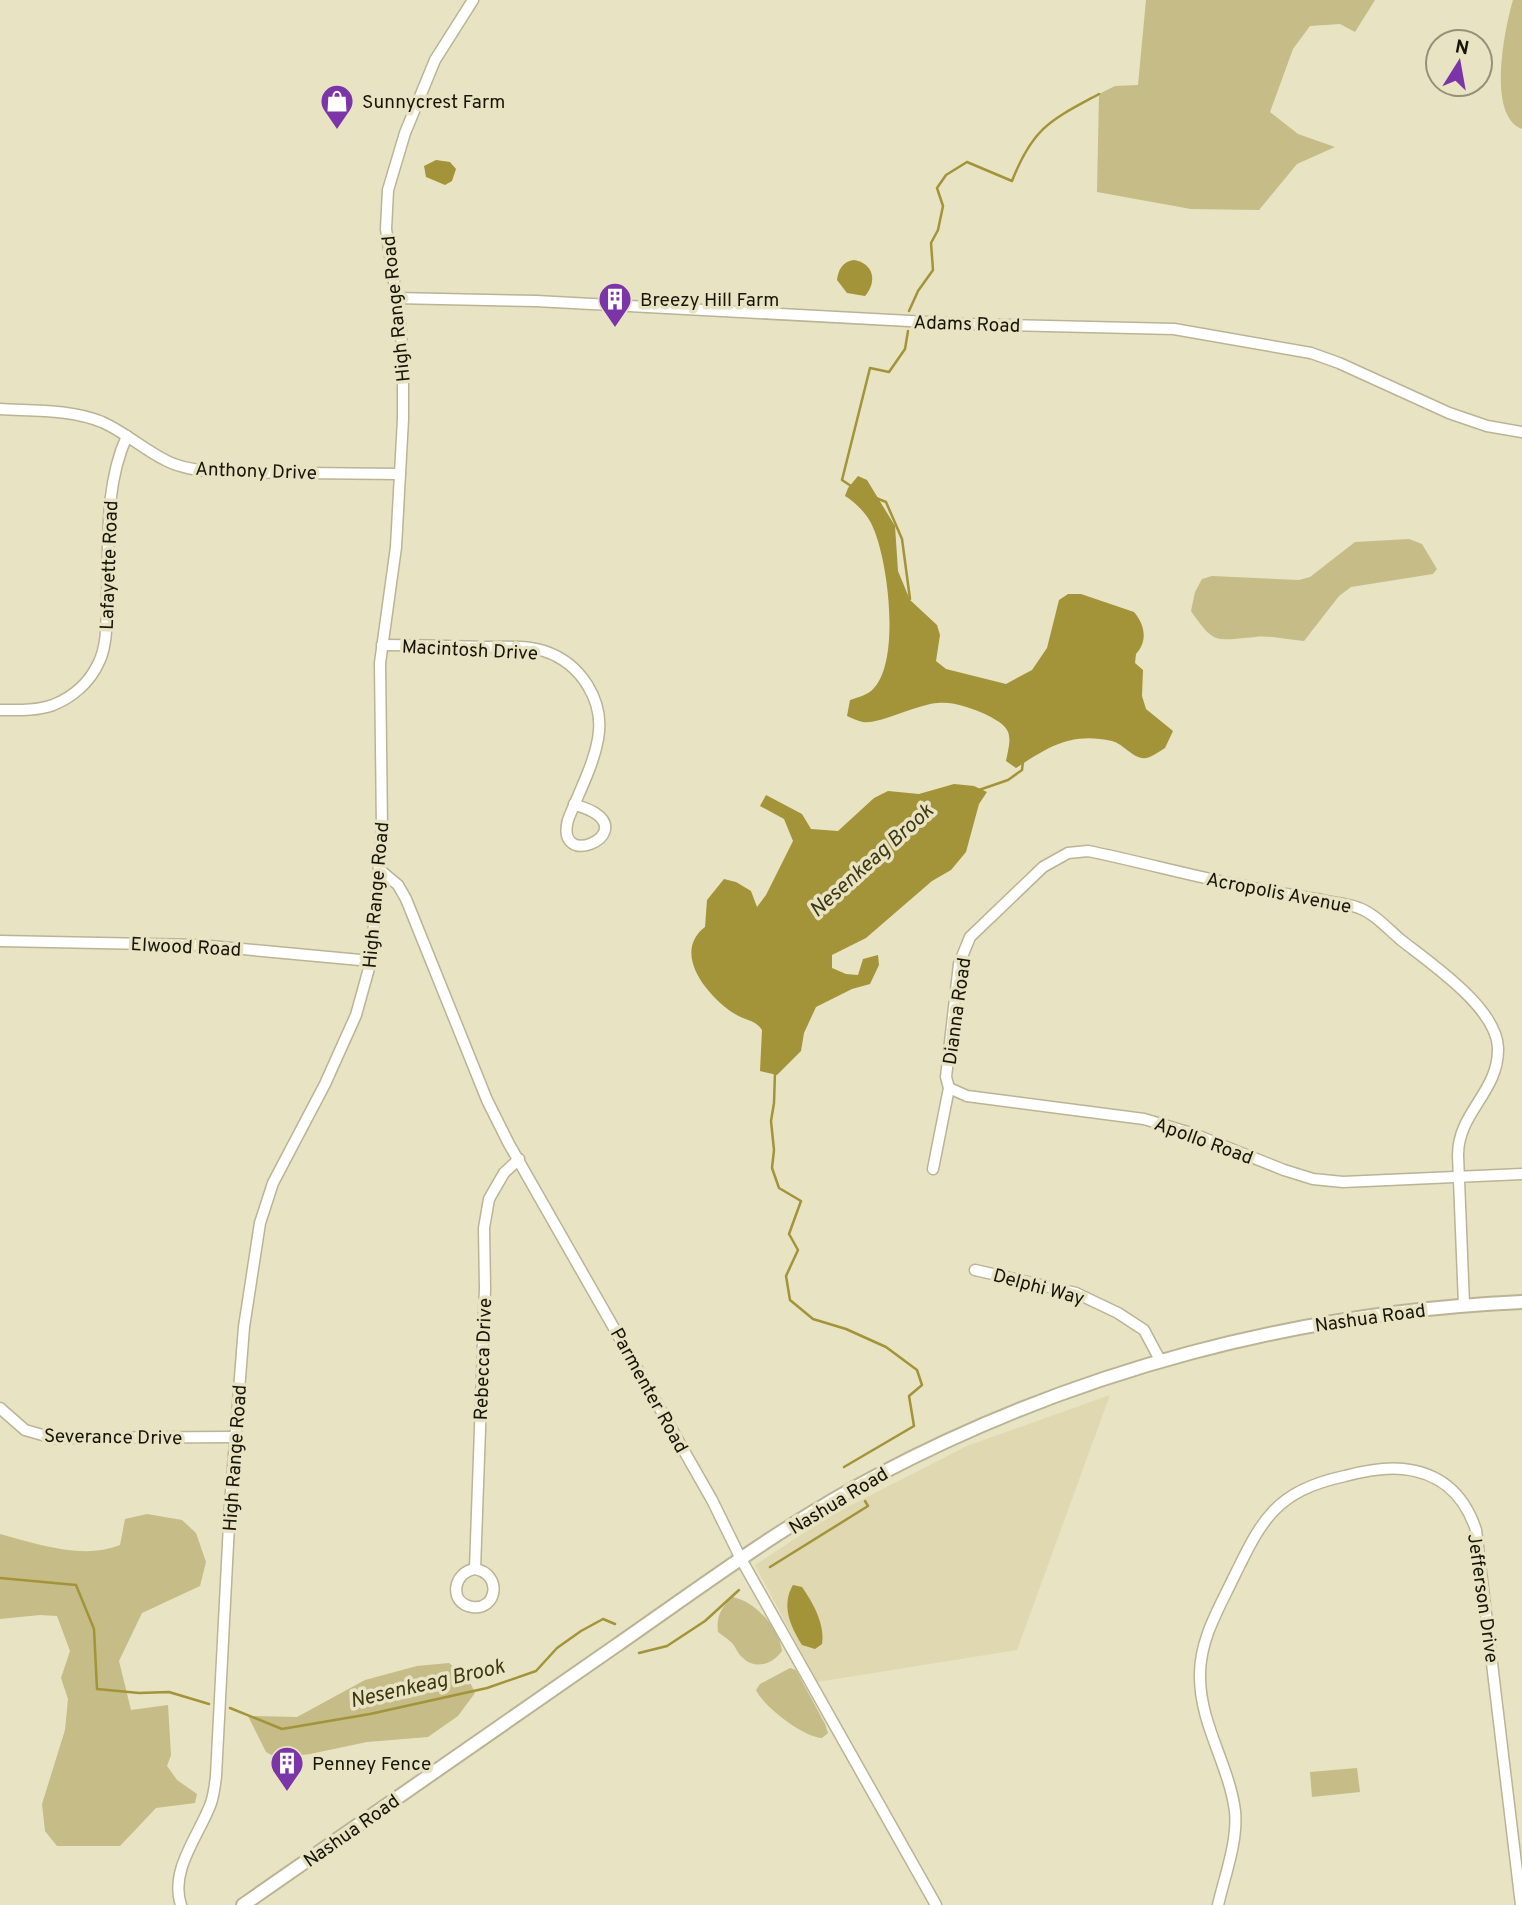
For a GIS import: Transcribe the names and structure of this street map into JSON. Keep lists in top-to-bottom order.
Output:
{
  "streets": {
    "main road": ["Nashua Road"],
    "street": [
      "High Range Road",
      "Adams Road",
      "Anthony Drive",
      "Lafayette Road",
      "Macintosh Drive",
      "Acropolis Avenue",
      "Elwood Road",
      "Dianna Road",
      "Apollo Road",
      "Delphi Way",
      "Rebecca Drive",
      "Parmenter Road",
      "Severance Drive",
      "Jefferson Drive"
    ]
  },
  "crossings": [
    ["High Range Road", "Adams Road"],
    ["High Range Road", "Anthony Drive"],
    ["High Range Road", "Macintosh Drive"],
    ["High Range Road", "Elwood Road"],
    ["High Range Road", "Parmenter Road"],
    ["High Range Road", "Severance Drive"],
    ["Anthony Drive", "Lafayette Road"],
    ["Acropolis Avenue", "Dianna Road"],
    ["Acropolis Avenue", "Apollo Road"],
    ["Acropolis Avenue", "Nashua Road"],
    ["Dianna Road", "Apollo Road"],
    ["Delphi Way", "Nashua Road"],
    ["Nashua Road", "Parmenter Road"],
    ["Rebecca Drive", "Parmenter Road"]
  ],
  "water": ["Nesenkeag Brook"],
  "places": {
    "shop": ["Sunnycrest Farm"],
    "building": ["Breezy Hill Farm", "Penney Fence"]
  },
  "north": "top"
}
